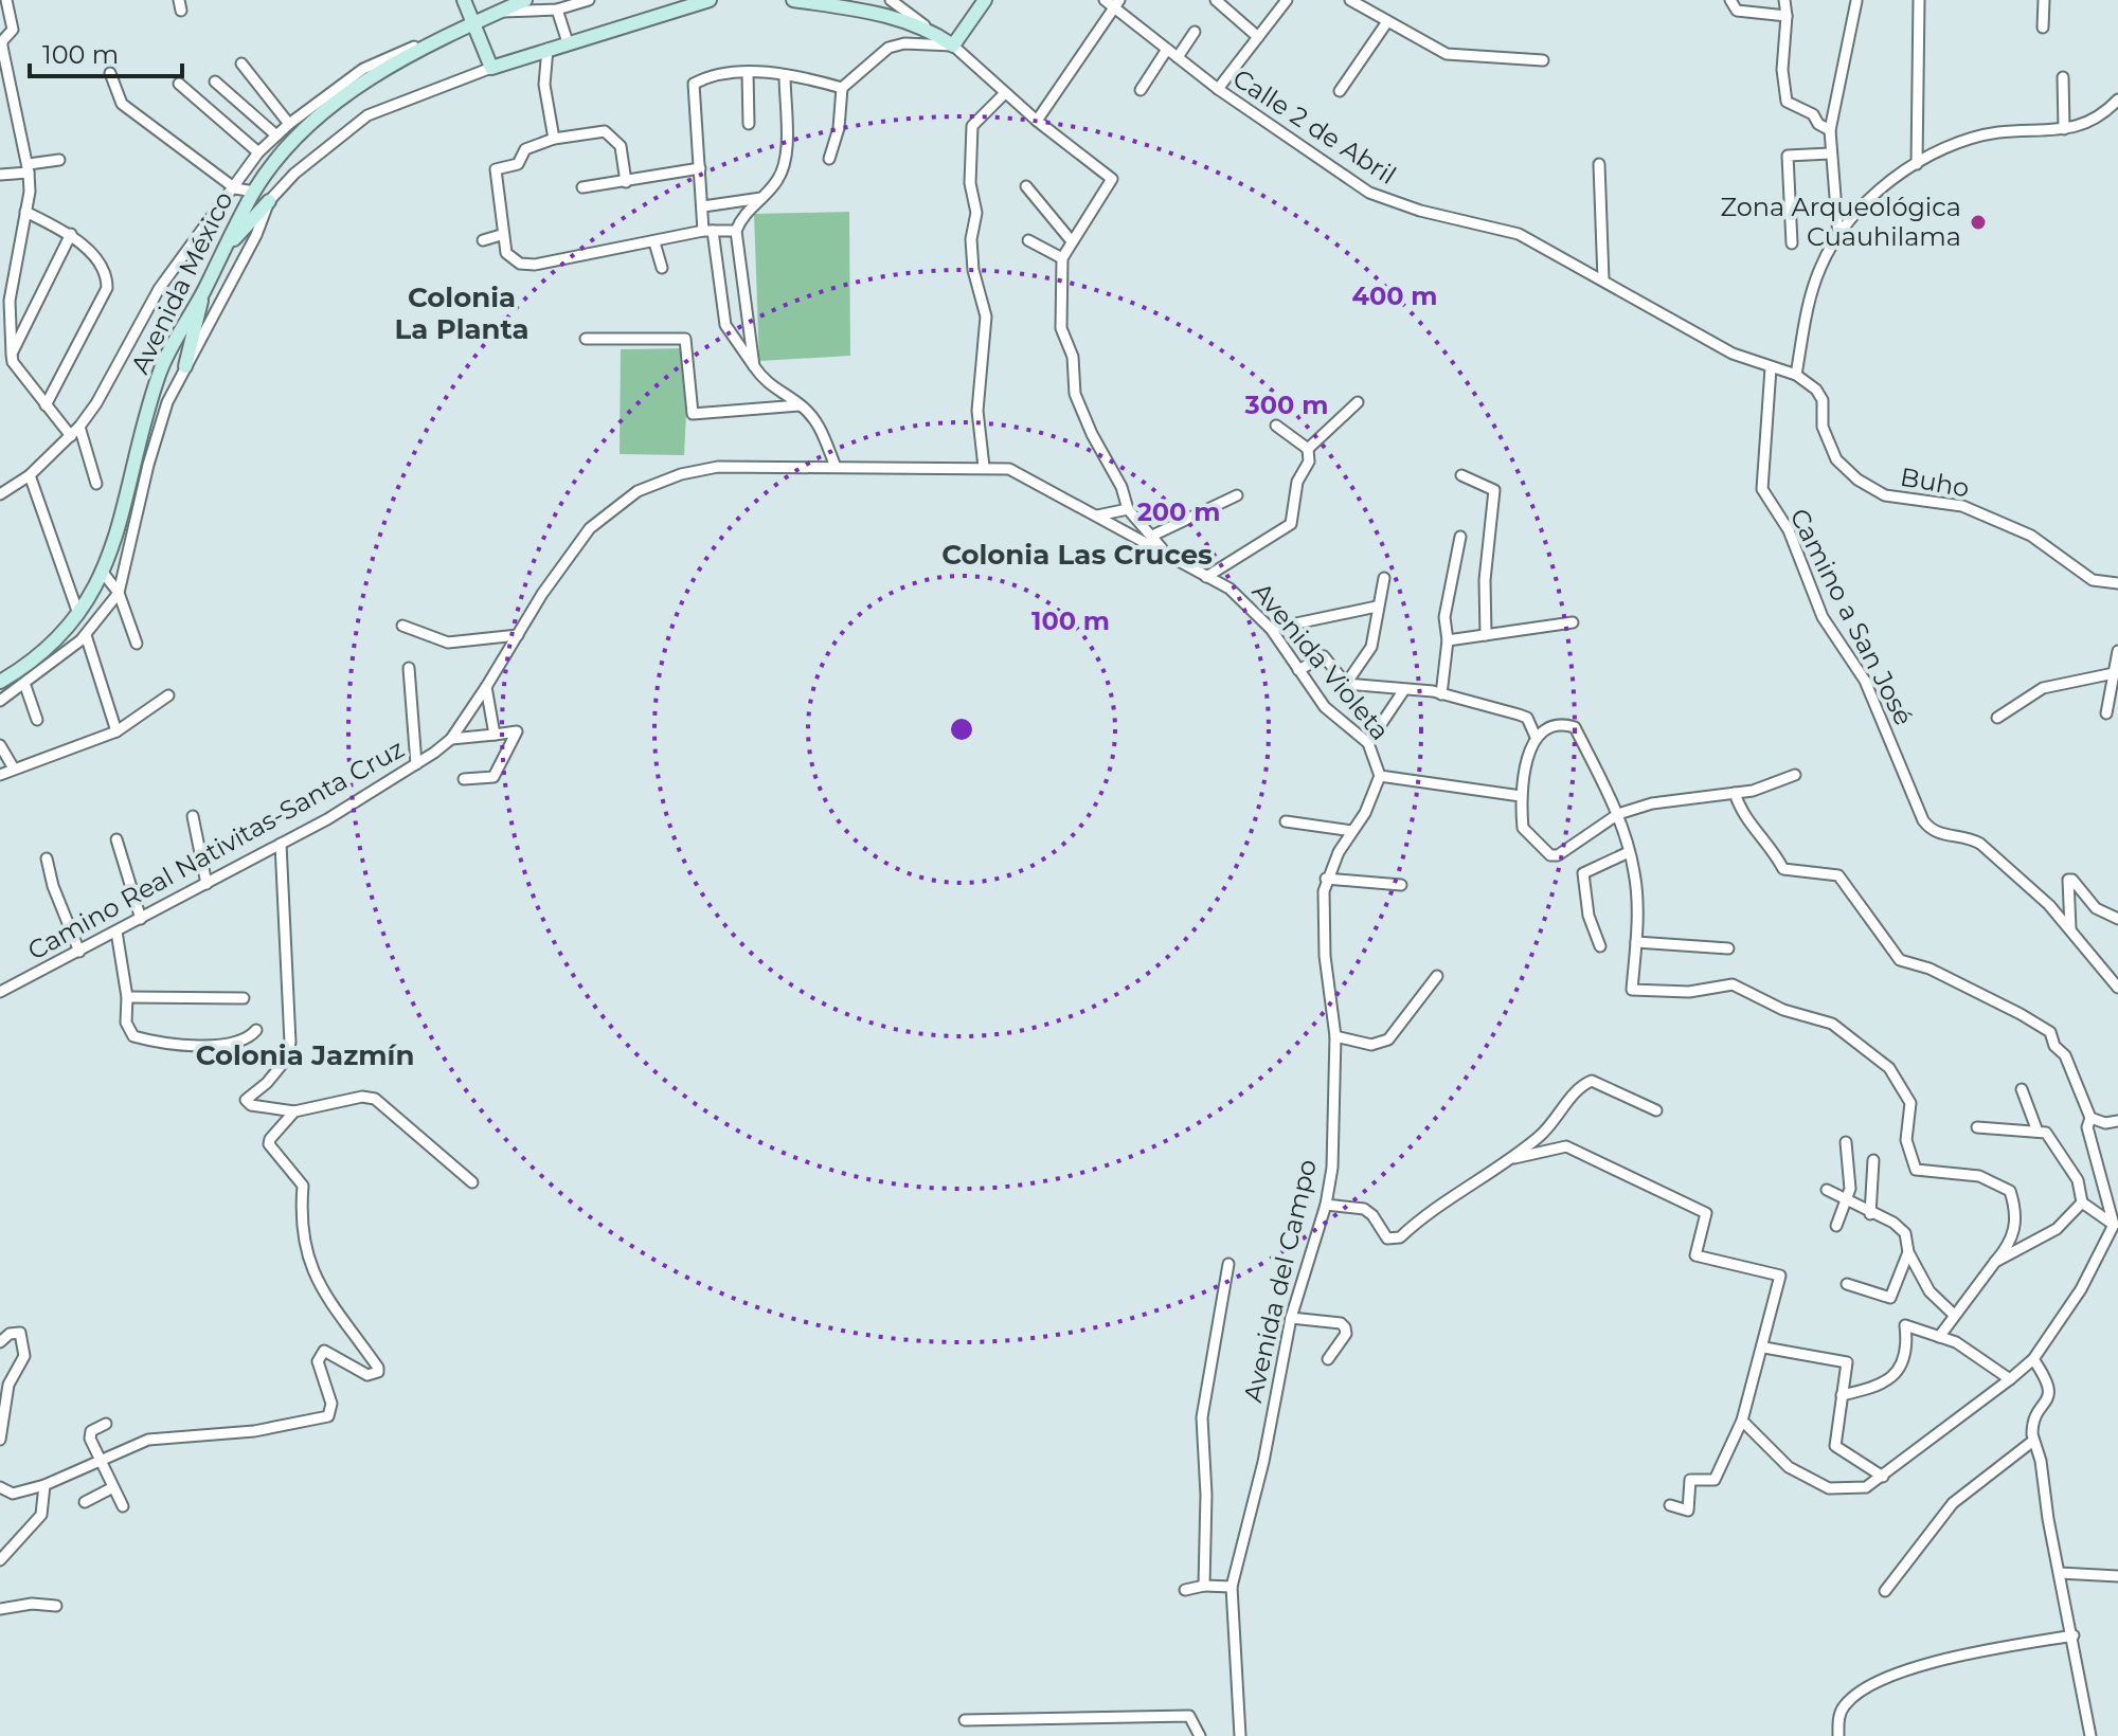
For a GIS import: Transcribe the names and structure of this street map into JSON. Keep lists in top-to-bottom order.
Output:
{
  "streets": {
    "main road": ["Avenida México"],
    "street": [
      "Calle 2 de Abril",
      "Buho",
      "Camino a San José",
      "Avenida Violeta",
      "Camino Real Nativitas-Santa Cruz",
      "Avenida del Campo"
    ]
  },
  "crossings": [
    ["Calle 2 de Abril", "Buho"],
    ["Calle 2 de Abril", "Camino a San José"],
    ["Avenida Violeta", "Camino Real Nativitas-Santa Cruz"],
    ["Avenida Violeta", "Avenida del Campo"]
  ],
  "districts": ["Colonia La Planta", "Colonia Las Cruces", "Colonia Jazmín"],
  "places": ["Zona Arqueológica Cuauhilama"],
  "scale_bar": "100 m",
  "rings": [
    "400 m",
    "300 m",
    "200 m",
    "100 m"
  ]
}
